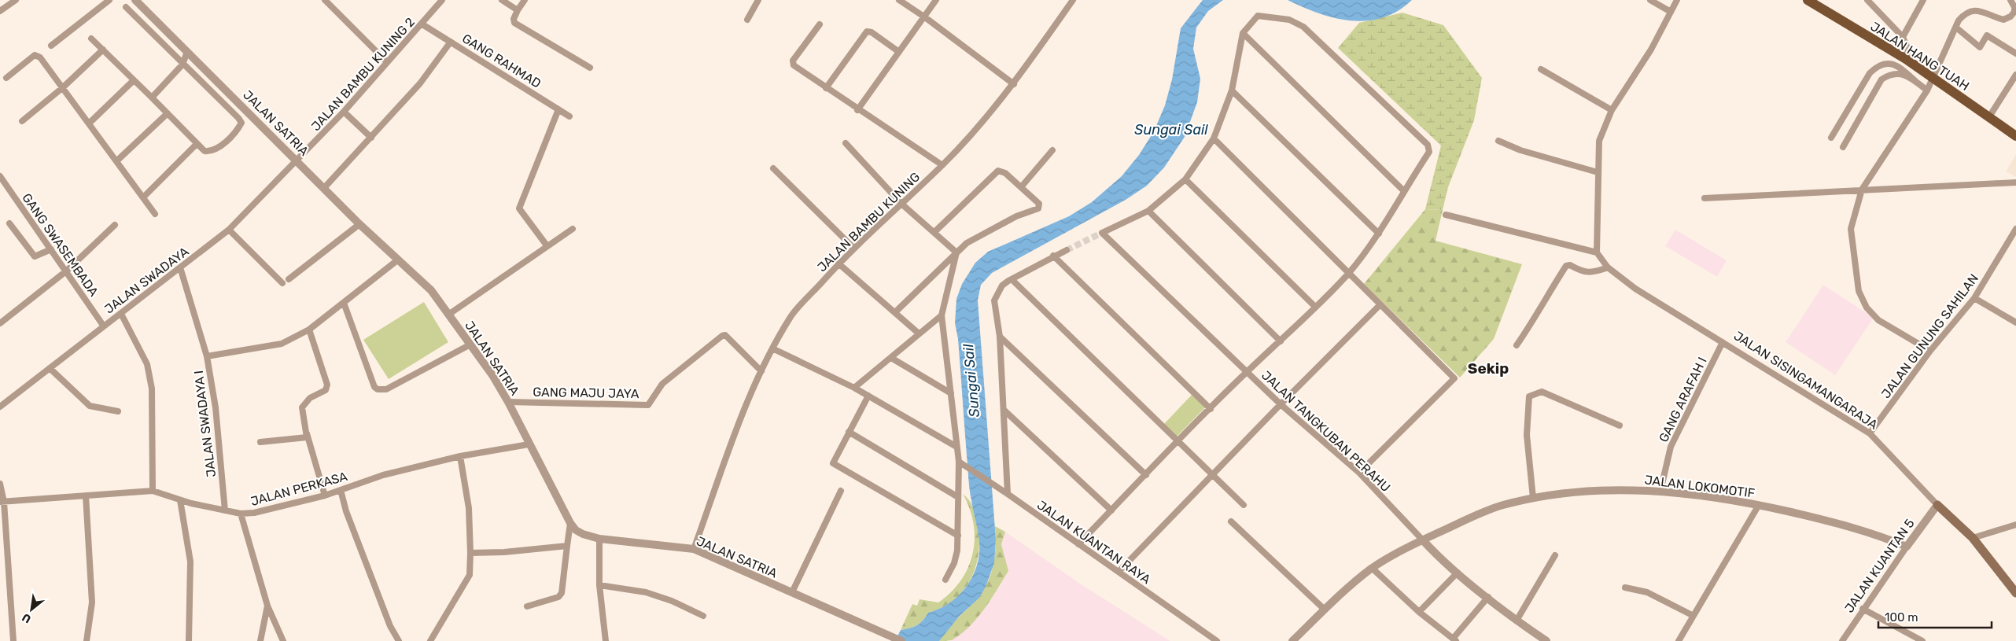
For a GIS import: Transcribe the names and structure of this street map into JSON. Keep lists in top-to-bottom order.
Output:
{
  "streets": {
    "main road": ["JALAN HANG TUAH", "JALAN SISINGAMANGARAJA"],
    "street": [
      "GANG RAHMAD",
      "JALAN BAMBU KUNING 2",
      "JALAN SATRIA",
      "JALAN BAMBU KUNING",
      "GANG SWASEMBADA",
      "JALAN SWADAYA",
      "JALAN GUNUNG SAHILAN",
      "GANG MAJU JAYA",
      "GANG ARAFAH I",
      "JALAN SWADAYA I",
      "JALAN TANGKUBAN PERAHU",
      "JALAN LOKOMOTIF",
      "JALAN PERKASA",
      "JALAN KUANTAN RAYA",
      "JALAN KUANTAN 5"
    ]
  },
  "crossings": [
    ["GANG RAHMAD", "JALAN BAMBU KUNING 2"],
    ["JALAN BAMBU KUNING 2", "JALAN SATRIA"],
    ["JALAN BAMBU KUNING 2", "JALAN SWADAYA"],
    ["JALAN SATRIA", "JALAN BAMBU KUNING"],
    ["JALAN SATRIA", "JALAN SWADAYA"],
    ["JALAN SATRIA", "GANG MAJU JAYA"],
    ["JALAN SATRIA", "JALAN PERKASA"],
    ["JALAN BAMBU KUNING", "GANG MAJU JAYA"],
    ["GANG SWASEMBADA", "JALAN SWADAYA"],
    ["JALAN SWADAYA", "JALAN SWADAYA I"],
    ["JALAN GUNUNG SAHILAN", "JALAN SISINGAMANGARAJA"],
    ["JALAN SISINGAMANGARAJA", "GANG ARAFAH I"],
    ["JALAN SISINGAMANGARAJA", "JALAN KUANTAN 5"],
    ["GANG ARAFAH I", "JALAN LOKOMOTIF"],
    ["JALAN SWADAYA I", "JALAN PERKASA"],
    ["JALAN TANGKUBAN PERAHU", "JALAN LOKOMOTIF"],
    ["JALAN LOKOMOTIF", "JALAN KUANTAN 5"]
  ],
  "districts": ["Sekip"],
  "water": ["Sungai Sail"],
  "scale_bar": "100 m",
  "north": "bottom left"
}
